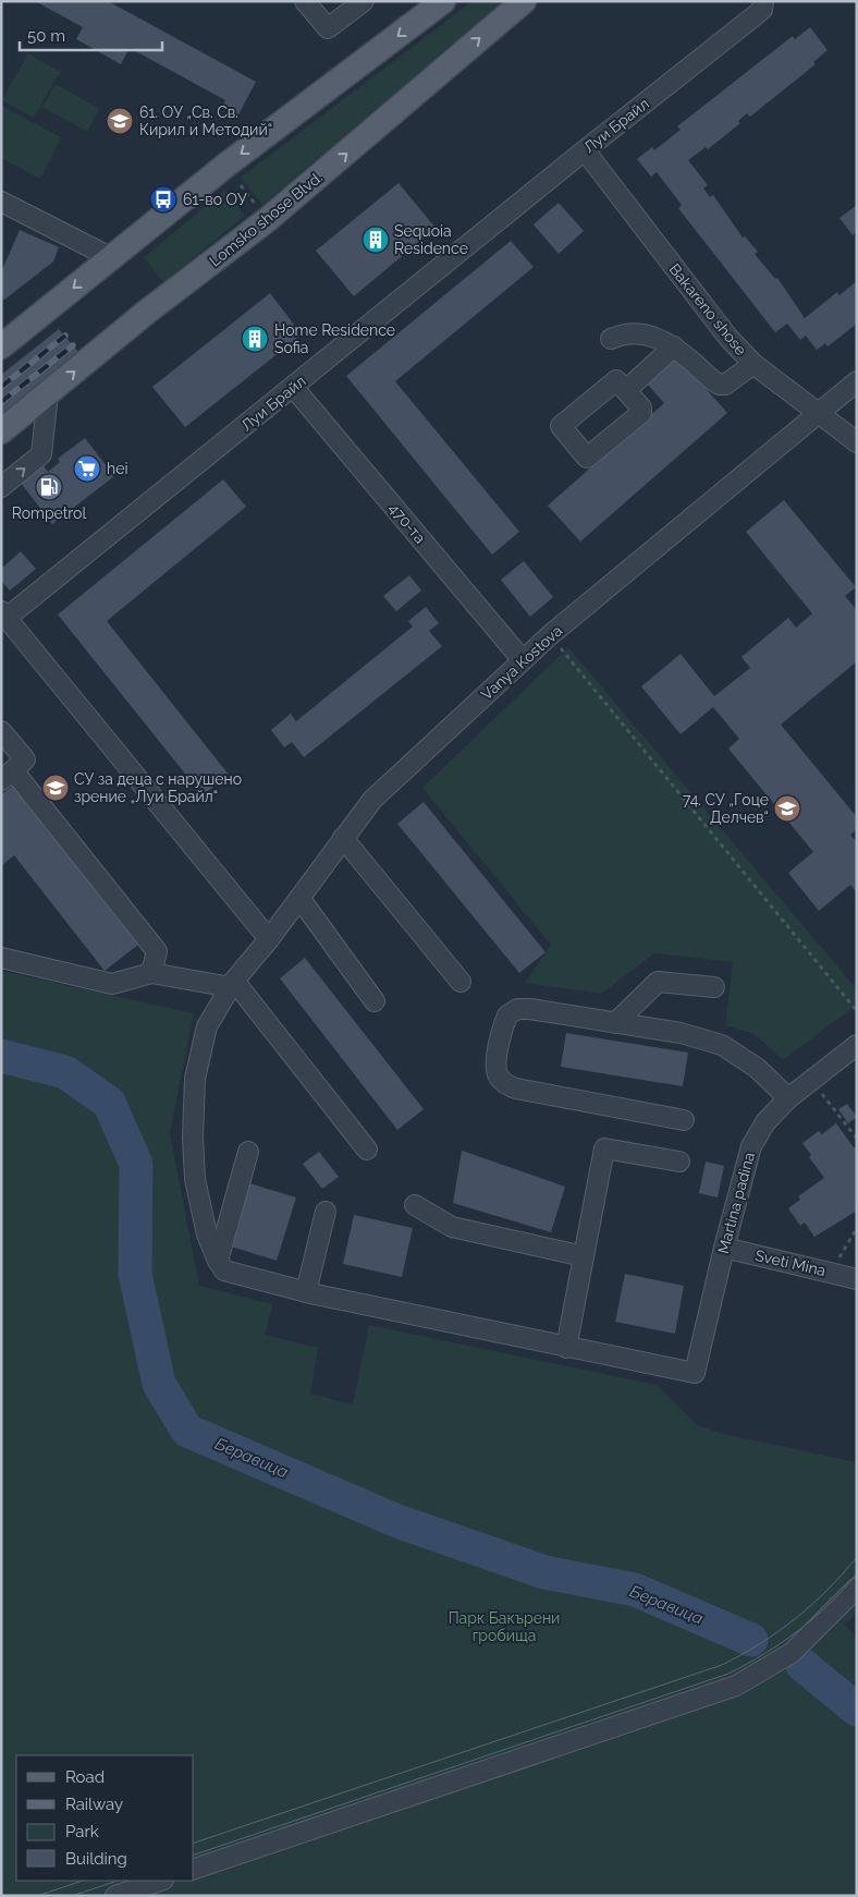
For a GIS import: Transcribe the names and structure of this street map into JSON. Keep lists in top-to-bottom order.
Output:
{
  "streets": {
    "main road": ["Lomsko shose Blvd."],
    "street": [
      "Луи Брайл",
      "Bakareno shose",
      "470-та",
      "Vanya Kostova",
      "Martina padina",
      "Sveti Mina"
    ]
  },
  "crossings": [
    ["Луи Брайл", "Bakareno shose"],
    ["Луи Брайл", "470-та"],
    ["Bakareno shose", "Vanya Kostova"],
    ["470-та", "Vanya Kostova"],
    ["Martina padina", "Sveti Mina"]
  ],
  "water": ["Беравица"],
  "parks": ["Парк Бакърени гробища"],
  "places": {
    "school or university": ["61. ОУ „Св. Св. Кирил и Методий“", "СУ за деца с нарушено зрение „Луи Брайл“", "74. СУ „Гоце Делчев“"],
    "bus stop": ["61-во ОУ"],
    "building": ["Sequoia Residence", "Home Residence Sofia"],
    "supermarket": ["hei"],
    "fuel station": ["Rompetrol"]
  },
  "legend": [
    "Road",
    "Railway",
    "Park",
    "Building"
  ],
  "scale_bar": "50 m"
}
